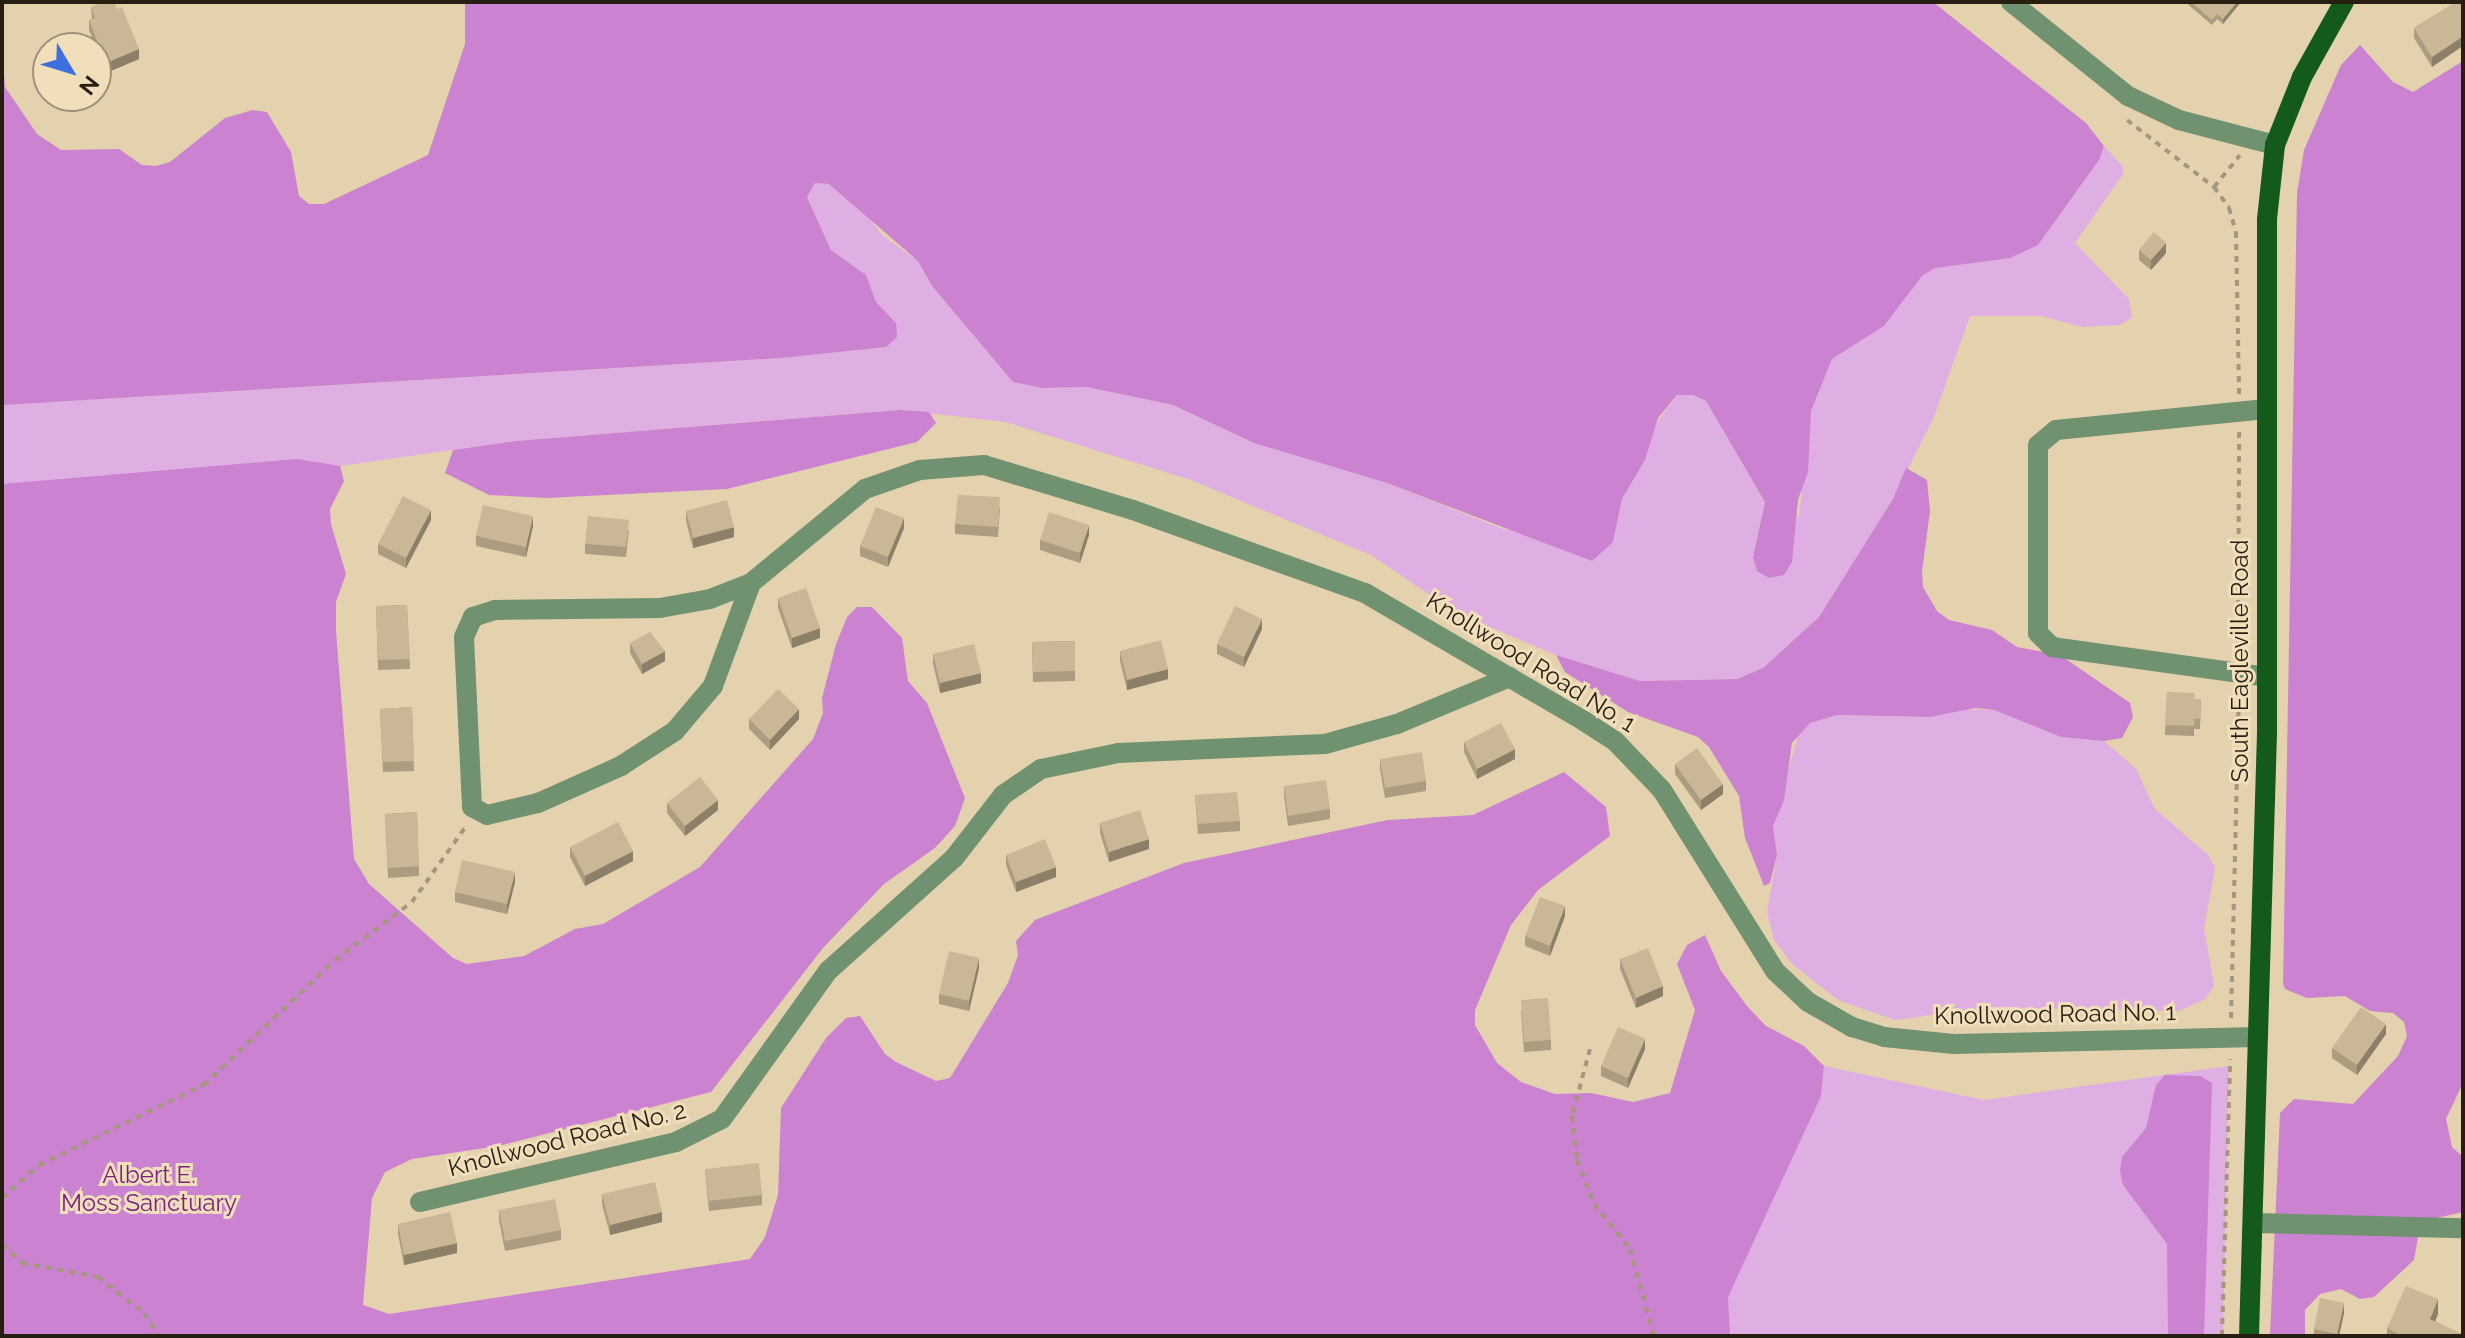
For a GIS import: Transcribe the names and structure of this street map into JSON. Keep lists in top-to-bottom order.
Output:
{
  "streets": {
    "main road": ["South Eagleville Road"],
    "street": ["Knollwood Road No. 1", "Knollwood Road No. 2"]
  },
  "crossings": [
    ["South Eagleville Road", "Knollwood Road No. 1"],
    ["Knollwood Road No. 1", "Knollwood Road No. 2"]
  ],
  "parks": ["Albert E. Moss Sanctuary"],
  "north": "bottom right"
}
